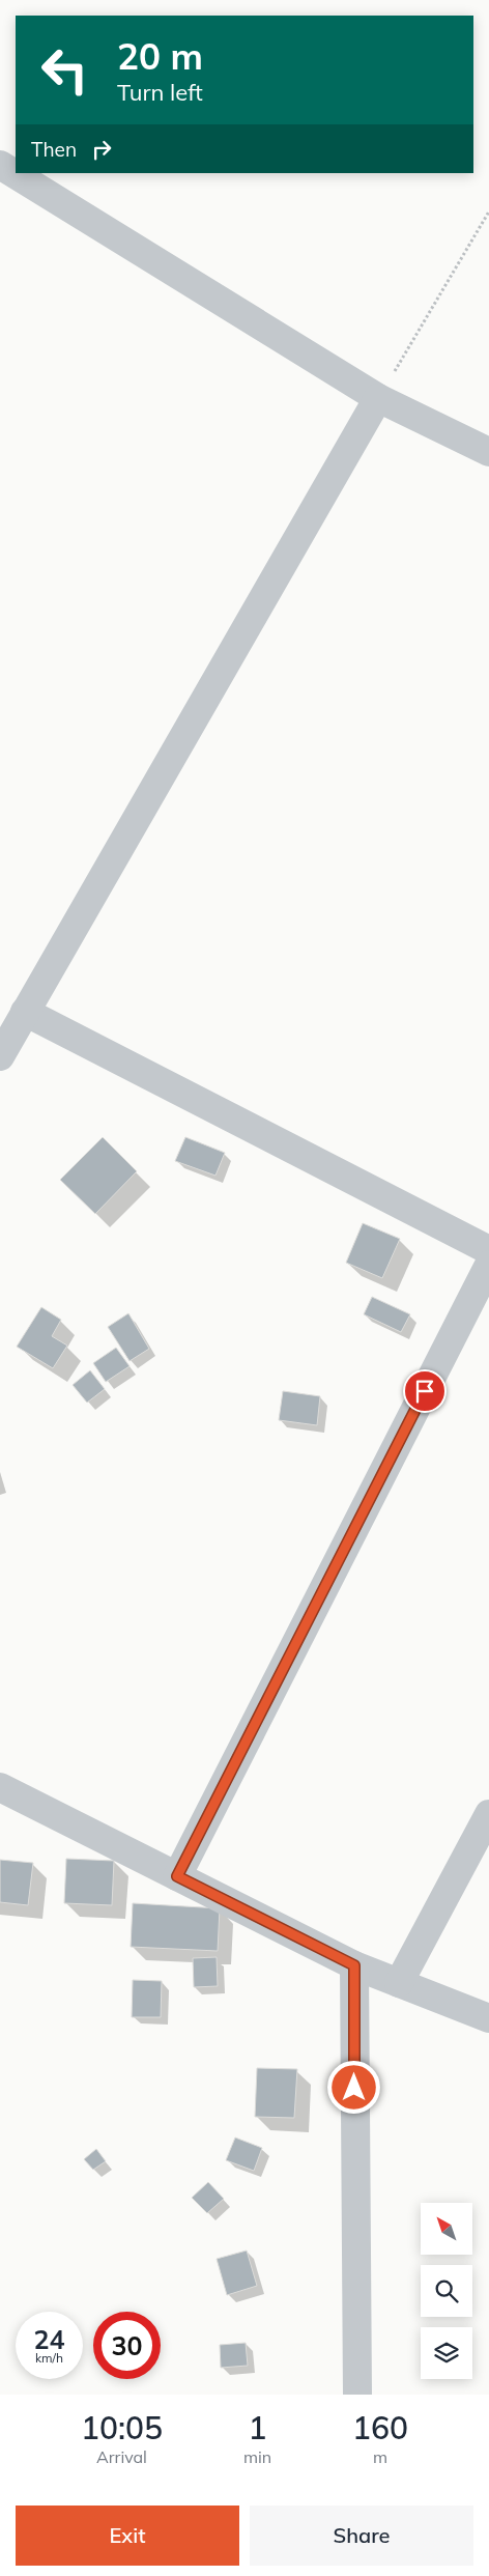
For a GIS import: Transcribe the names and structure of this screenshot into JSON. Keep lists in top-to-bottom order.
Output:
{
  "north": "top left",
  "page": {
    "turn": ["20 m", "Turn left"],
    "then": "Then",
    "speed": "24 km/h",
    "limit": "30",
    "eta": [
      "10:05",
      "Arrival",
      "1",
      "min",
      "160",
      "m"
    ],
    "buttons": ["Exit", "Share"]
  }
}
